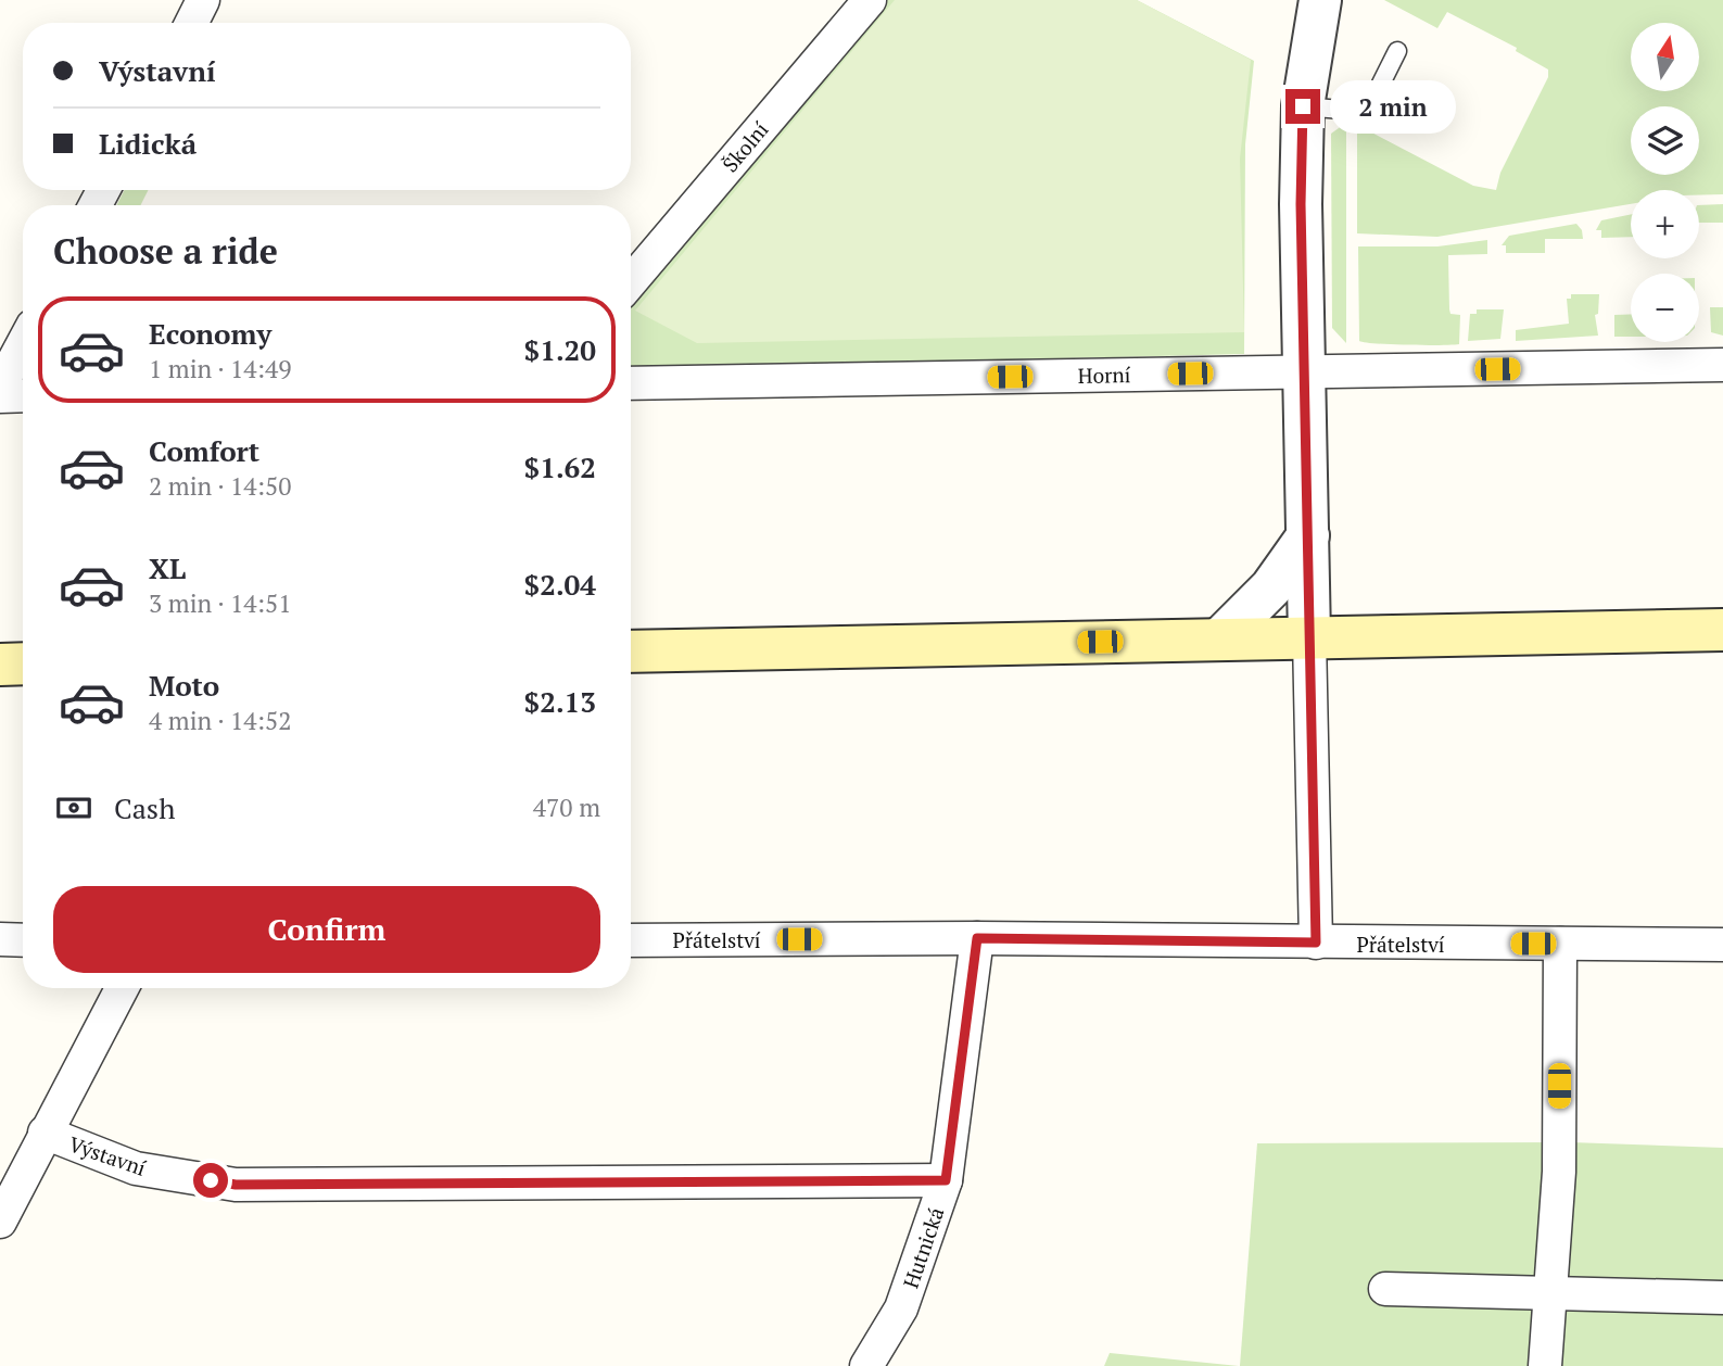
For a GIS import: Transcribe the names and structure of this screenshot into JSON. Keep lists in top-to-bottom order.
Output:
{
  "streets": {
    "street": [
      "Školní",
      "Horní",
      "Přátelství",
      "Výstavní",
      "Hutnická"
    ]
  },
  "crossings": [
    ["Přátelství", "Hutnická"],
    ["Výstavní", "Hutnická"]
  ],
  "north": "top",
  "page": {
    "map_buttons": ["+", "−"],
    "banner": ["Výstavní", "Lidická"],
    "bubble": "2 min",
    "heading": "Choose a ride",
    "list": [
      {
        "name": "Economy",
        "note": "1 min · 14:49",
        "value": "$1.20"
      },
      {
        "name": "Comfort",
        "note": "2 min · 14:50",
        "value": "$1.62"
      },
      {
        "name": "XL",
        "note": "3 min · 14:51",
        "value": "$2.04"
      },
      {
        "name": "Moto",
        "note": "4 min · 14:52",
        "value": "$2.13"
      }
    ],
    "pay": ["Cash", "470 m"],
    "buttons": "Confirm"
  }
}
